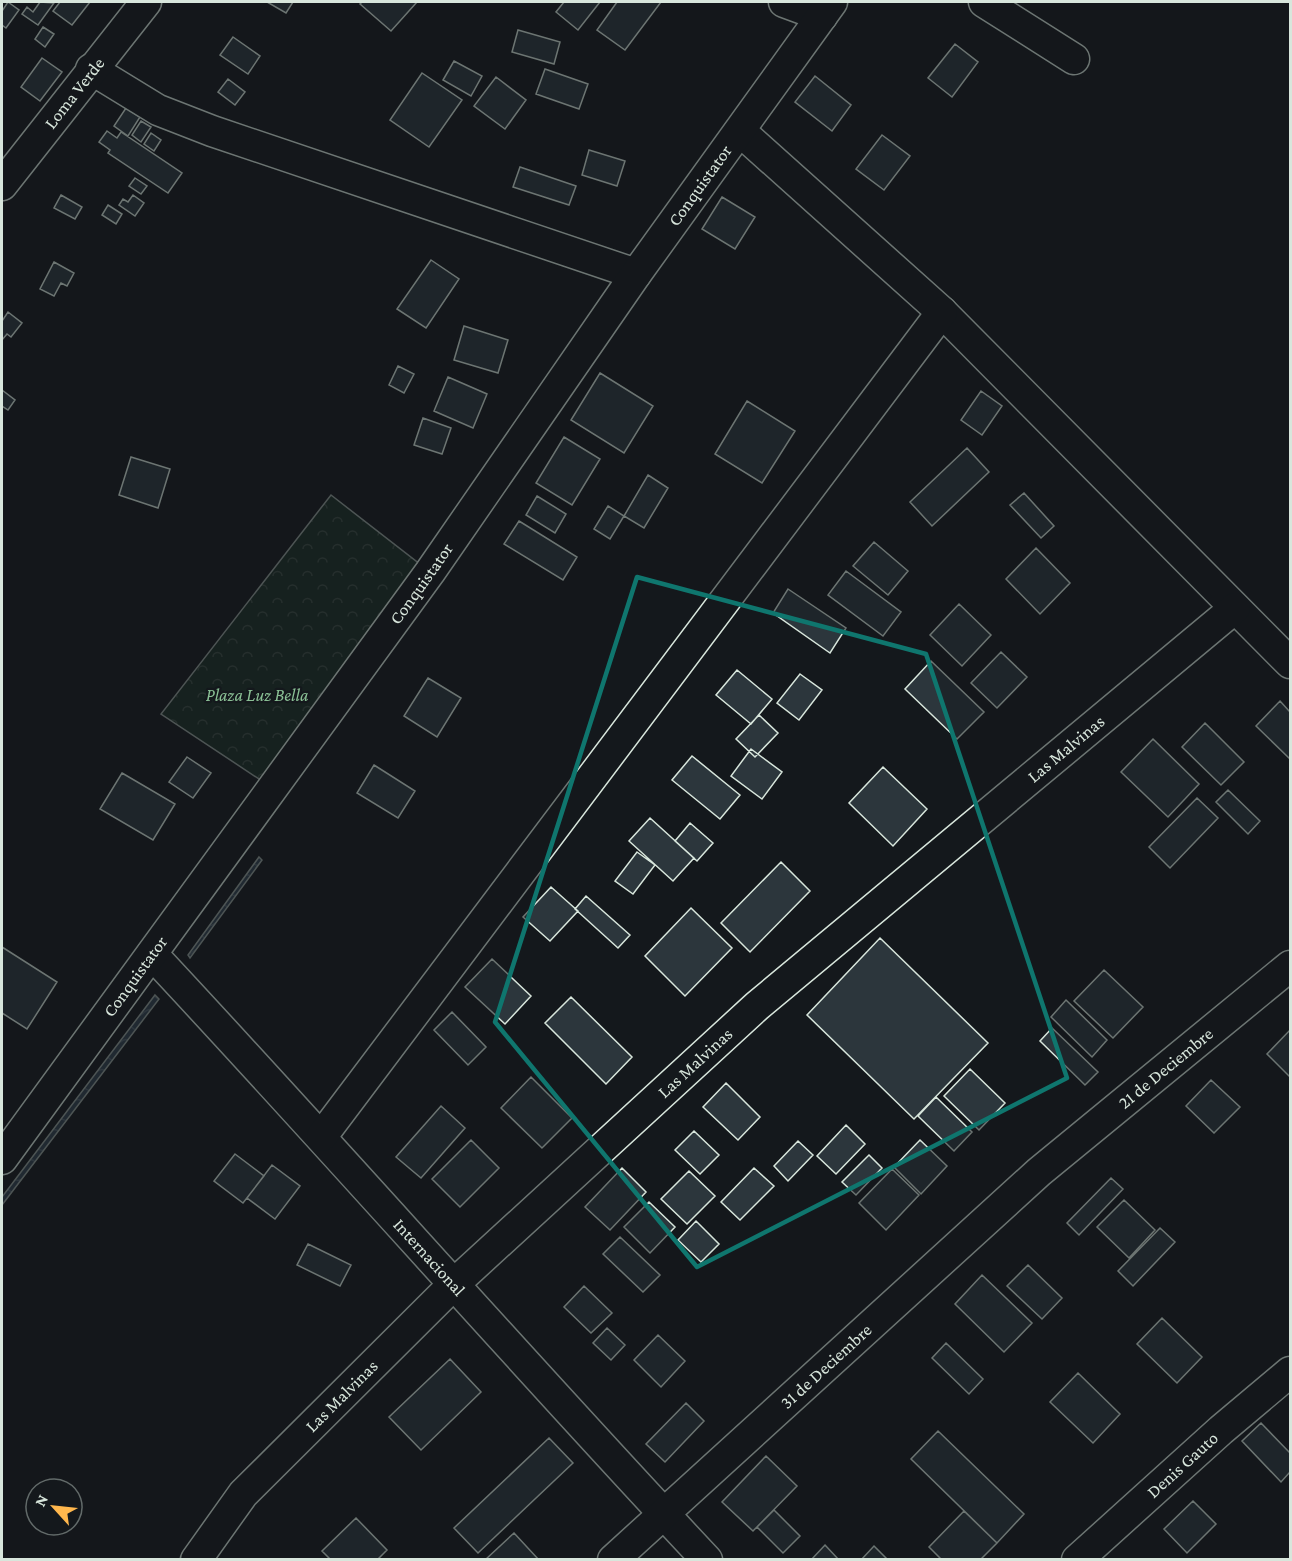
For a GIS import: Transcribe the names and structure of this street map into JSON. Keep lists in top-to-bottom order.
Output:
{
  "streets": {
    "street": [
      "Loma Verde",
      "Conquistator",
      "Las Malvinas",
      "21 de Deciembre",
      "Internacional",
      "31 de Deciembre",
      "Denis Gauto"
    ]
  },
  "crossings": [
    ["Conquistator", "Internacional"],
    ["Las Malvinas", "Internacional"],
    ["21 de Deciembre", "31 de Deciembre"],
    ["Internacional", "31 de Deciembre"]
  ],
  "parks": ["Plaza Luz Bella"],
  "north": "top left"
}
